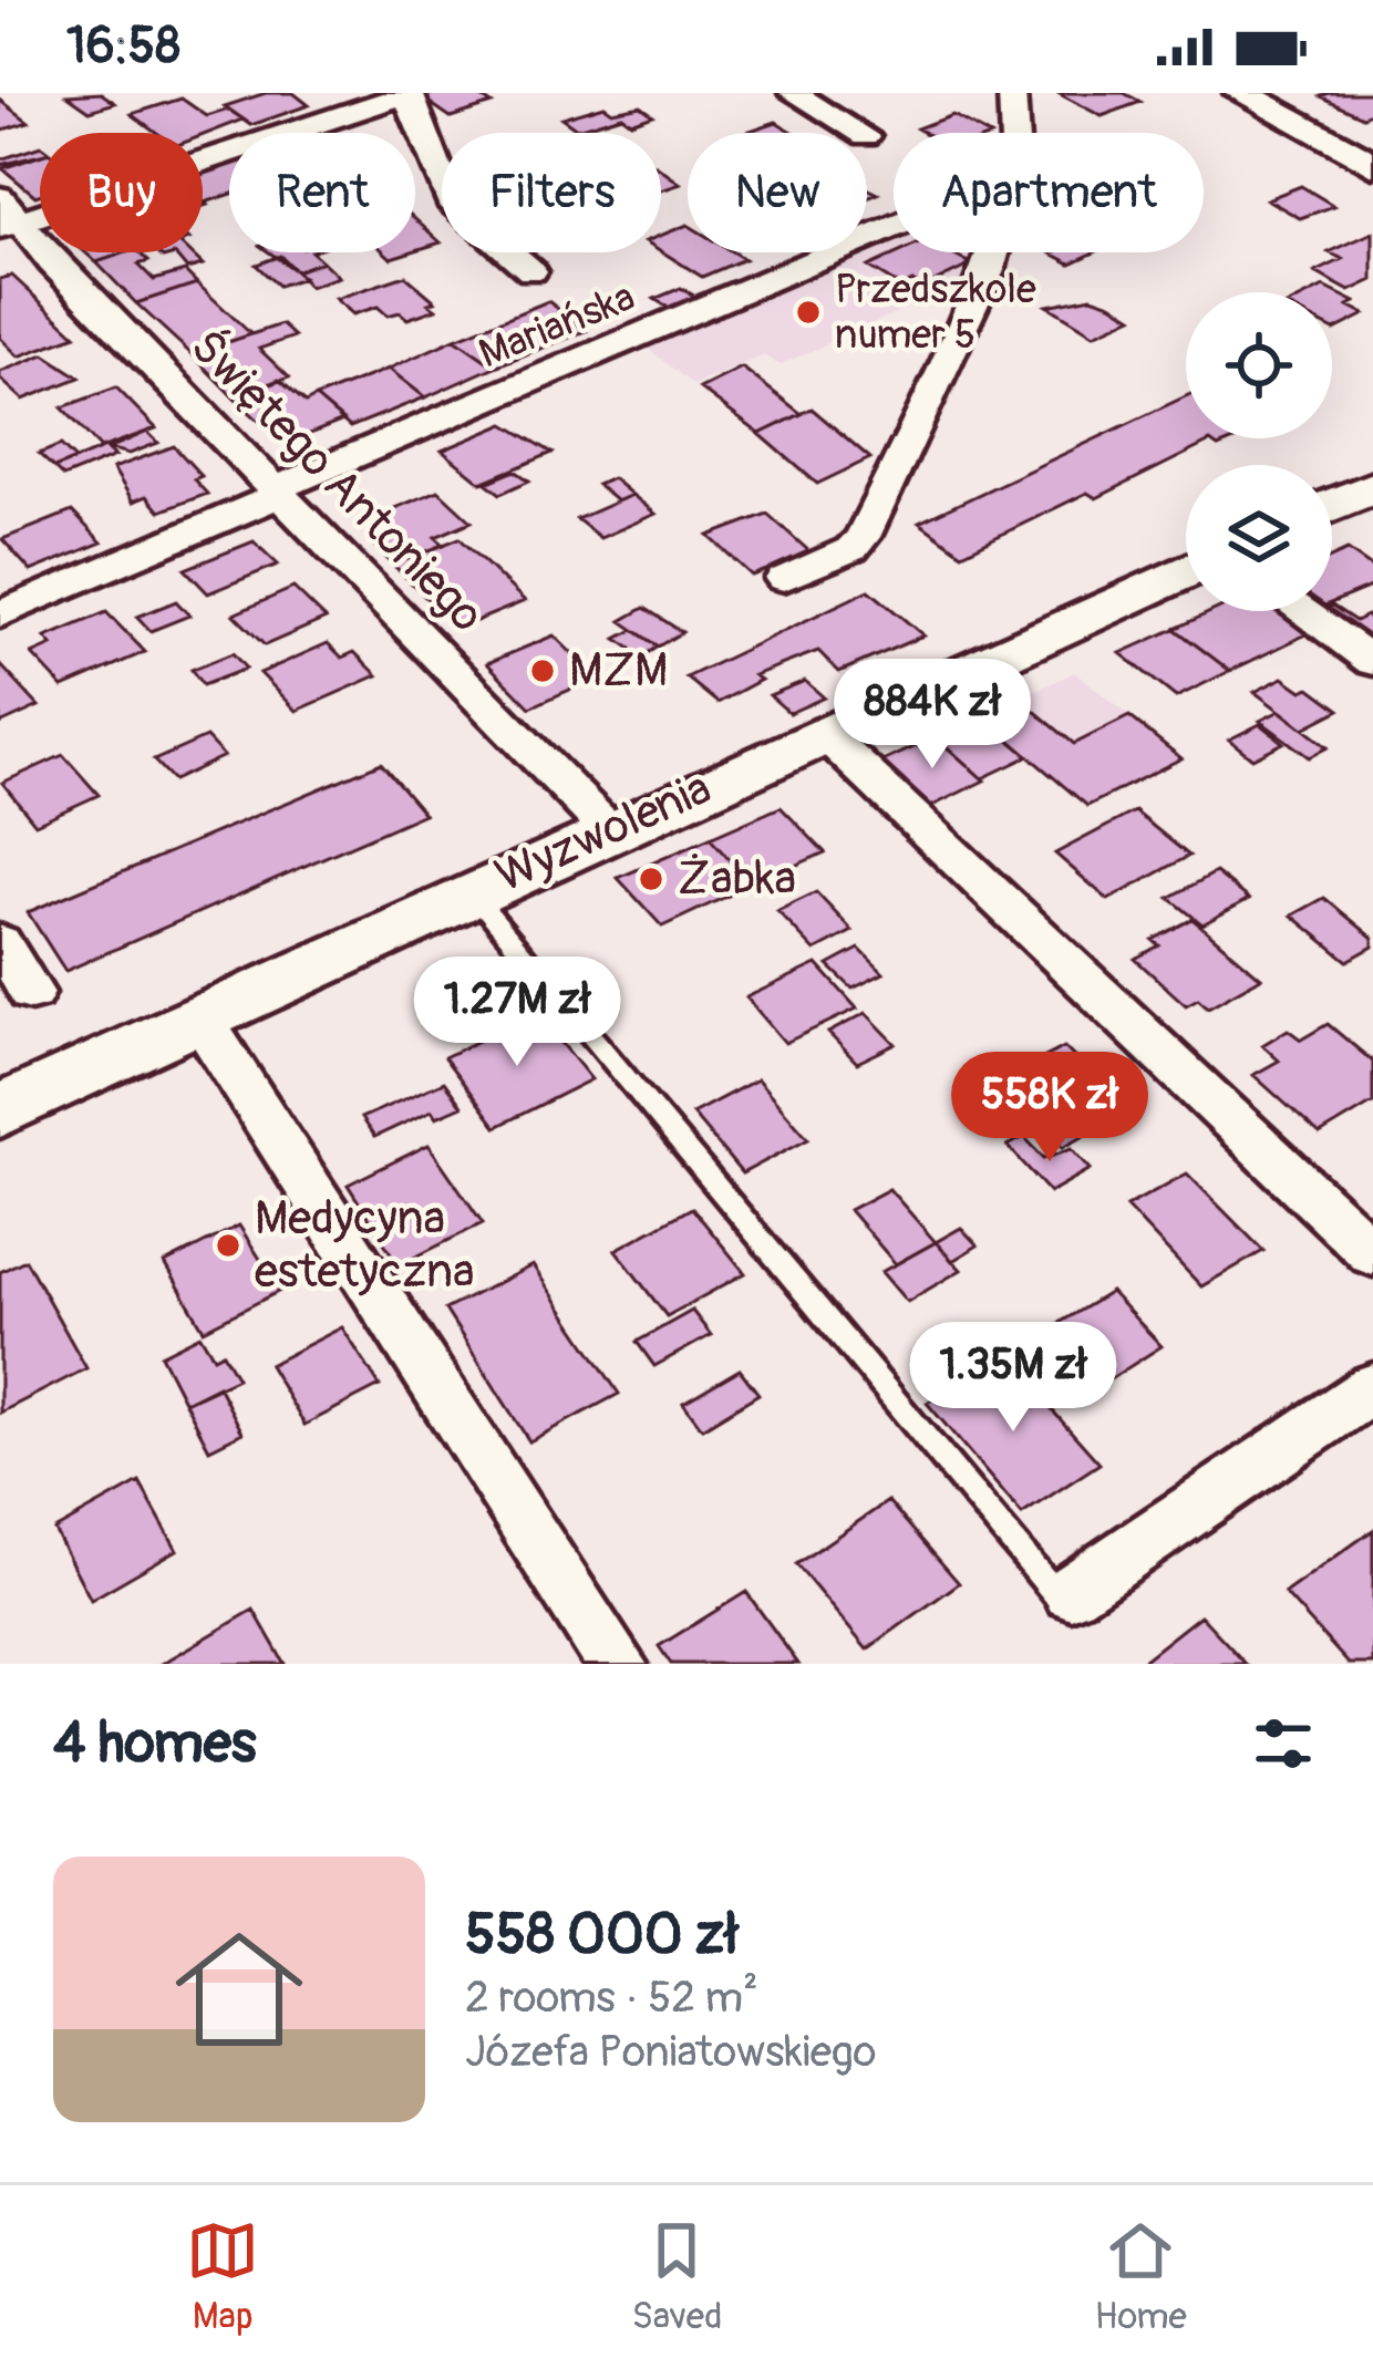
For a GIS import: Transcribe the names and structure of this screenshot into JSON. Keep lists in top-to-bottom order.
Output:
{
  "streets": {
    "main road": ["Wyzwolenia"],
    "street": ["Mariańska", "Świętego Antoniego"]
  },
  "crossings": [
    ["Mariańska", "Świętego Antoniego"],
    ["Świętego Antoniego", "Wyzwolenia"]
  ],
  "places": [
    "Przedszkole numer 5",
    "MZM",
    "Żabka",
    "Medycyna estetyczna"
  ],
  "page": {
    "status": "16:58",
    "chip": [
      "Buy",
      "Rent",
      "Filters",
      "New",
      "Apartment"
    ],
    "price": [
      "884K zł",
      "1.27M zł",
      "558K zł",
      "1.35M zł"
    ],
    "heading": "4 homes",
    "list": [
      {
        "name": "558 000 zł",
        "note": "2 rooms · 52 m² · Józefa Poniatowskiego"
      }
    ],
    "tabs": ["Map", "Saved", "Home"]
  }
}
